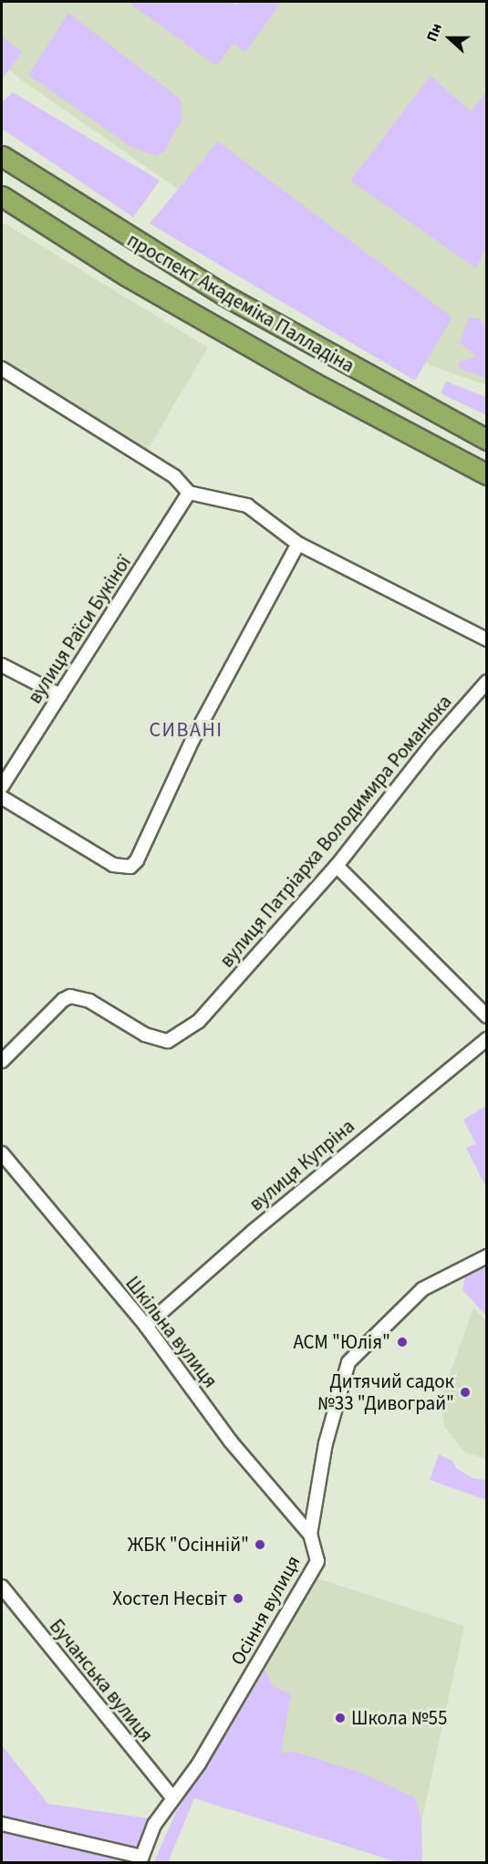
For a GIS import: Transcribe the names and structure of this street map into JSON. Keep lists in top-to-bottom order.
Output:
{
  "streets": {
    "highway": ["проспект Академіка Палладіна"],
    "street": [
      "вулиця Раїси Букіної",
      "вулиця Патріарха Володимира Романюка",
      "вулиця Купріна",
      "Шкільна вулиця",
      "Осіння вулиця",
      "Бучанська вулиця"
    ]
  },
  "crossings": [
    ["вулиця Купріна", "Шкільна вулиця"],
    ["Шкільна вулиця", "Осіння вулиця"],
    ["Осіння вулиця", "Бучанська вулиця"]
  ],
  "districts": ["СИВАНІ"],
  "places": [
    "АСМ \"Юлія\"",
    "Дитячий садок №33 \"Дивограй\"",
    "ЖБК \"Осінній\"",
    "Хостел Несвіт",
    "Школа №55"
  ],
  "north": "left"
}
